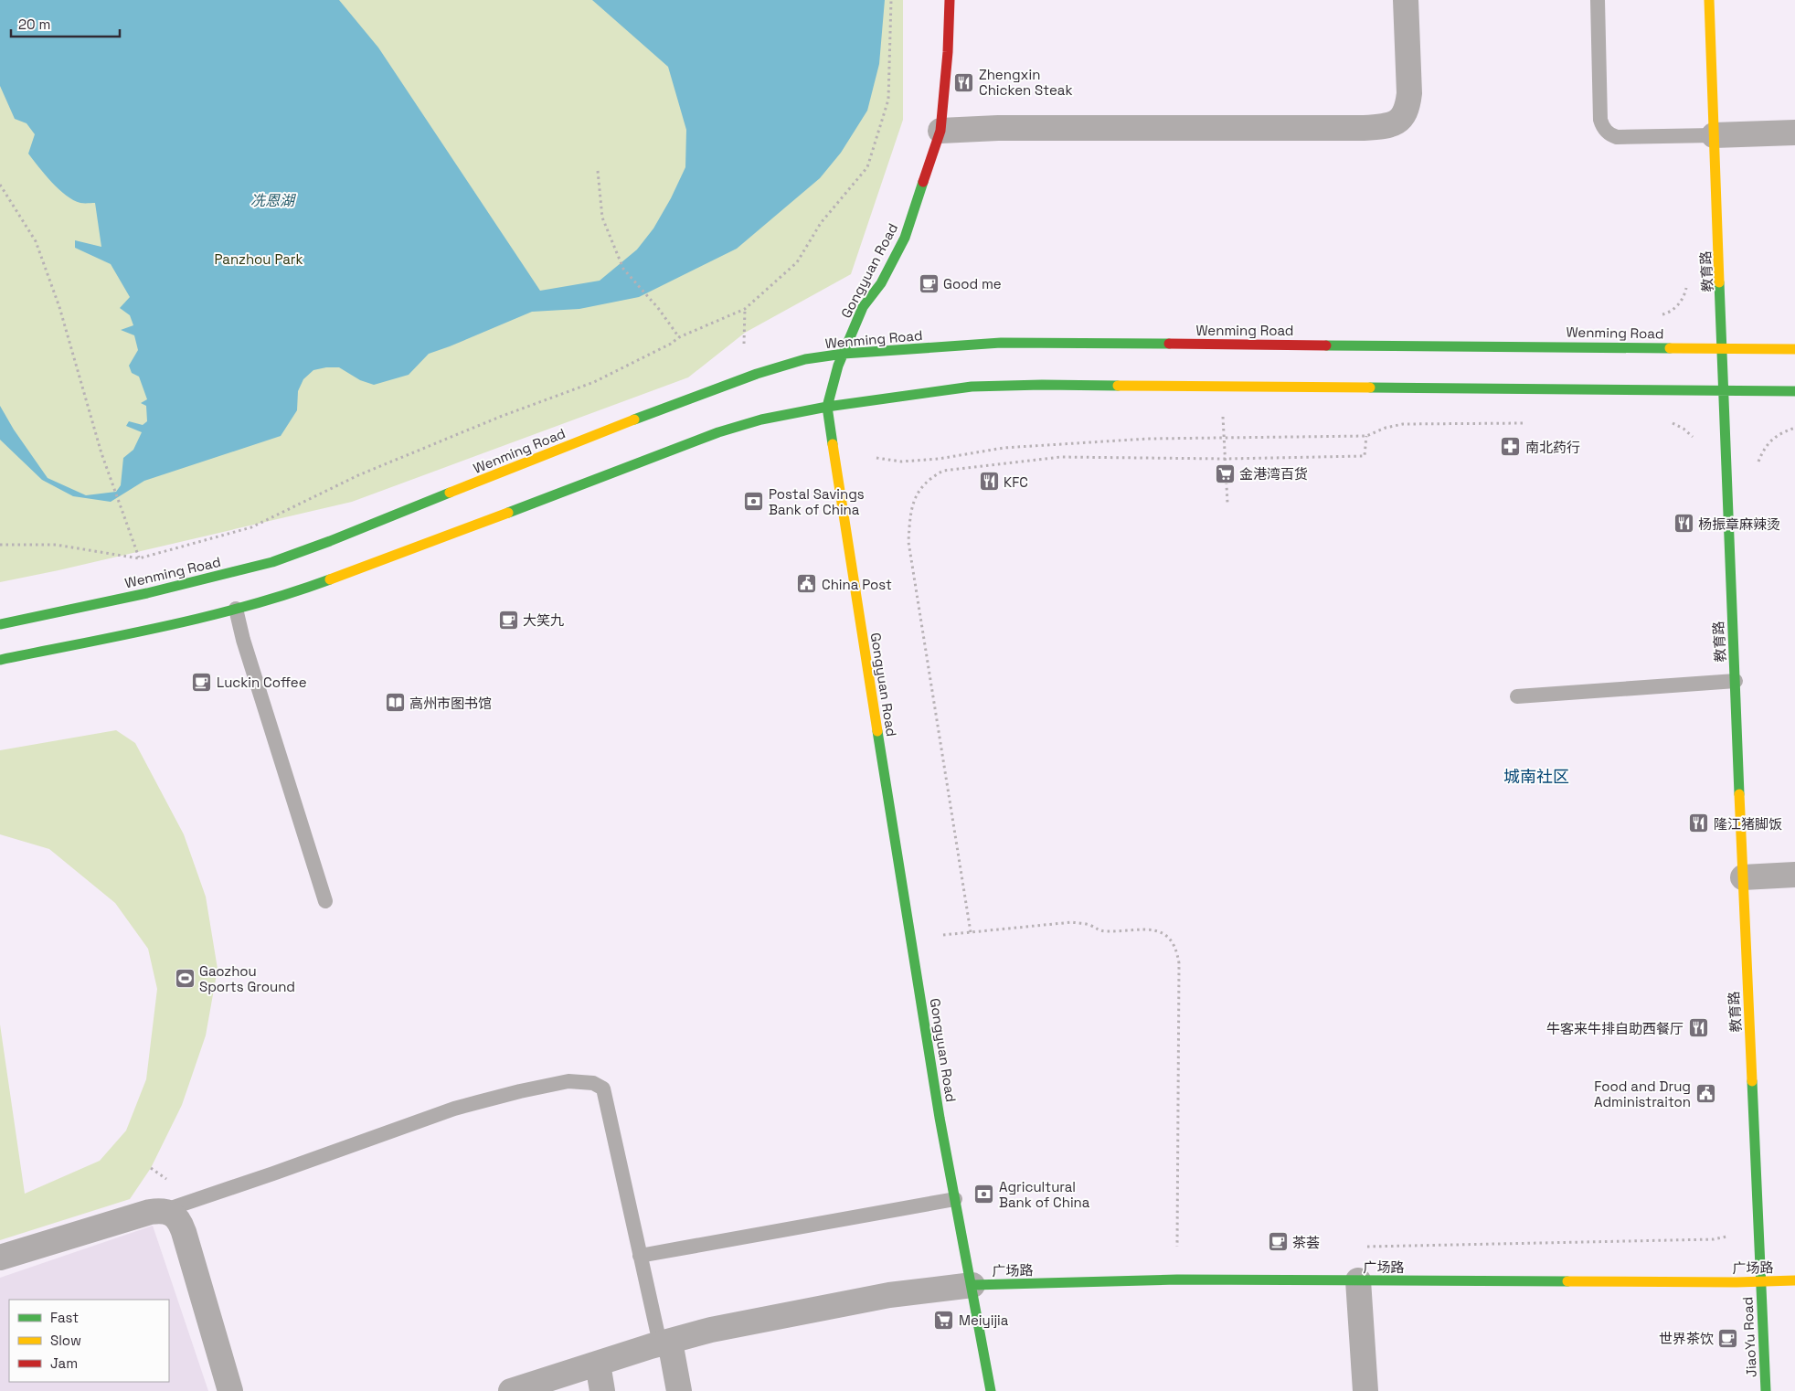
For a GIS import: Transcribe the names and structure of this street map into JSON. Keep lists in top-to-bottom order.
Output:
{
  "streets": {
    "street": [
      "Gongyuan Road",
      "教育路",
      "Wenming Road",
      "广场路",
      "JiaoYu Road"
    ]
  },
  "crossings": [
    ["Gongyuan Road", "Wenming Road"],
    ["Gongyuan Road", "广场路"],
    ["教育路", "Wenming Road"],
    ["教育路", "广场路"],
    ["教育路", "JiaoYu Road"],
    ["广场路", "JiaoYu Road"]
  ],
  "districts": ["城南社区"],
  "water": ["冼恩湖"],
  "parks": ["Panzhou Park"],
  "places": {
    "restaurant": [
      "Zhengxin Chicken Steak",
      "KFC",
      "杨振章麻辣烫",
      "隆江猪脚饭",
      "牛客来牛排自助西餐厅"
    ],
    "cafe": [
      "Good me",
      "大笑九",
      "Luckin Coffee",
      "茶荟",
      "世界茶饮"
    ],
    "pharmacy": ["南北药行"],
    "supermarket": ["金港湾百货", "Meiyijia"],
    "bank": ["Postal Savings Bank of China", "Agricultural Bank of China"],
    "public building": ["China Post", "Food and Drug Administraiton"],
    "library": ["高州市图书馆"],
    "sports": ["Gaozhou Sports Ground"]
  },
  "legend": ["Fast", "Slow", "Jam"],
  "scale_bar": "20 m"
}
